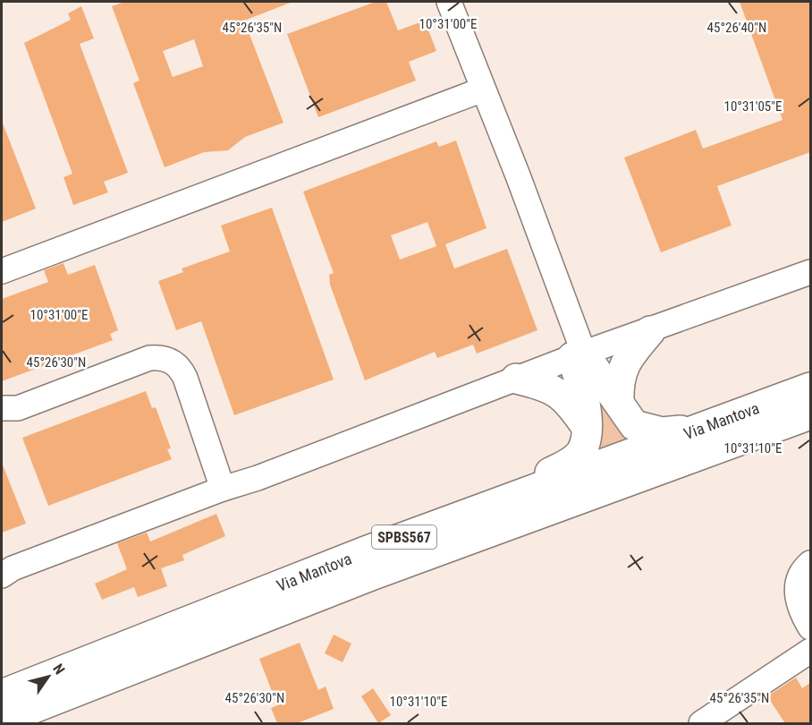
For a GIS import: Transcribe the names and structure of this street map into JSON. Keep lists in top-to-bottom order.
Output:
{
  "streets": {
    "highway": ["Via Mantova", "SPBS567"]
  },
  "north": "top right",
  "coordinates": [
    "10°31'00\"E",
    "45°26'35\"N",
    "45°26'40\"N",
    "10°31'05\"E",
    "45°26'30\"N",
    "10°31'10\"E"
  ]
}
